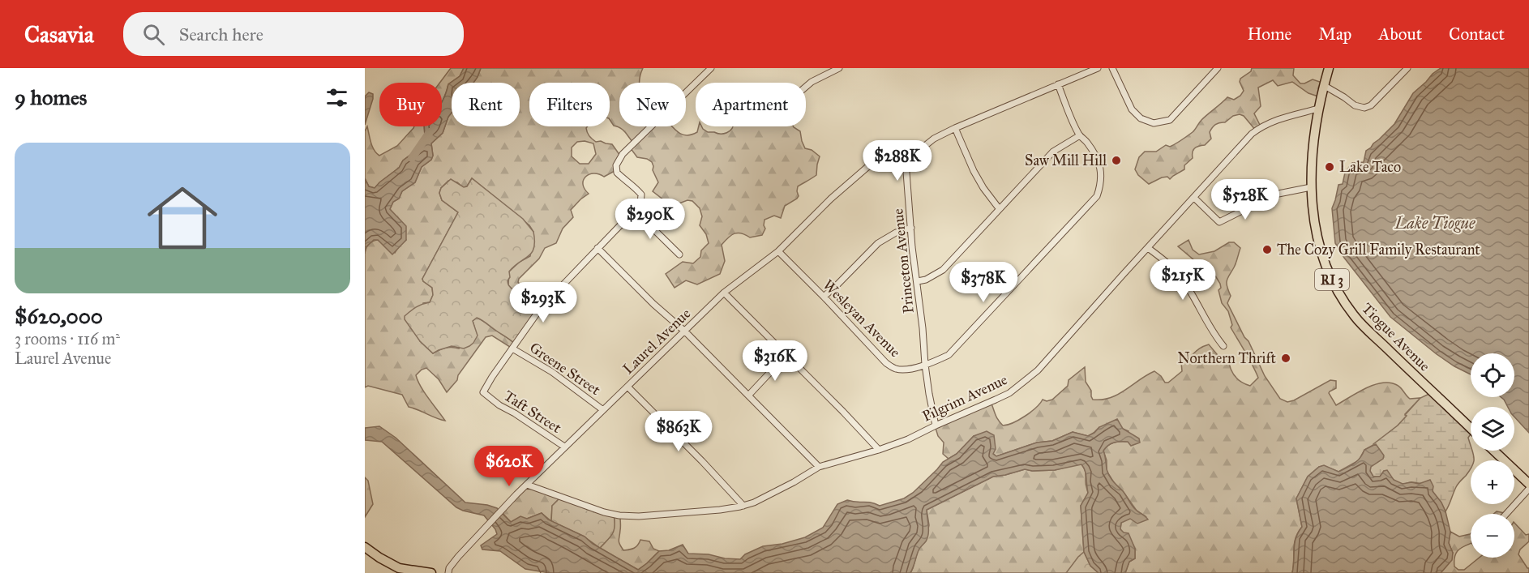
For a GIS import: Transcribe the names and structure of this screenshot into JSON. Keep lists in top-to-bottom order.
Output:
{
  "streets": {
    "main road": ["RI 3", "Tiogue Avenue"],
    "street": [
      "Princeton Avenue",
      "Wesleyan Avenue",
      "Laurel Avenue",
      "Greene Street",
      "Pilgrim Avenue",
      "Taft Street"
    ]
  },
  "crossings": [
    ["Princeton Avenue", "Wesleyan Avenue"],
    ["Princeton Avenue", "Laurel Avenue"],
    ["Princeton Avenue", "Pilgrim Avenue"],
    ["Wesleyan Avenue", "Laurel Avenue"],
    ["Tiogue Avenue", "Pilgrim Avenue"],
    ["Laurel Avenue", "Greene Street"],
    ["Laurel Avenue", "Pilgrim Avenue"],
    ["Laurel Avenue", "Taft Street"],
    ["Greene Street", "Taft Street"]
  ],
  "water": ["Lake Tiogue"],
  "places": [
    "Saw Mill Hill",
    "Lake Taco",
    "The Cozy Grill Family Restaurant",
    "Northern Thrift"
  ],
  "page": {
    "header": "Casavia",
    "search": "Search here",
    "nav": [
      "Home",
      "Map",
      "About",
      "Contact"
    ],
    "heading": "9 homes",
    "chip": [
      "Buy",
      "Rent",
      "Filters",
      "New",
      "Apartment"
    ],
    "list": [
      {
        "name": "$620,000",
        "note": "3 rooms · 116 m² · Laurel Avenue"
      }
    ],
    "price": [
      "$288K",
      "$528K",
      "$290K",
      "$215K",
      "$378K",
      "$293K",
      "$316K",
      "$863K",
      "$620K"
    ],
    "map_buttons": ["+", "−"]
  }
}
